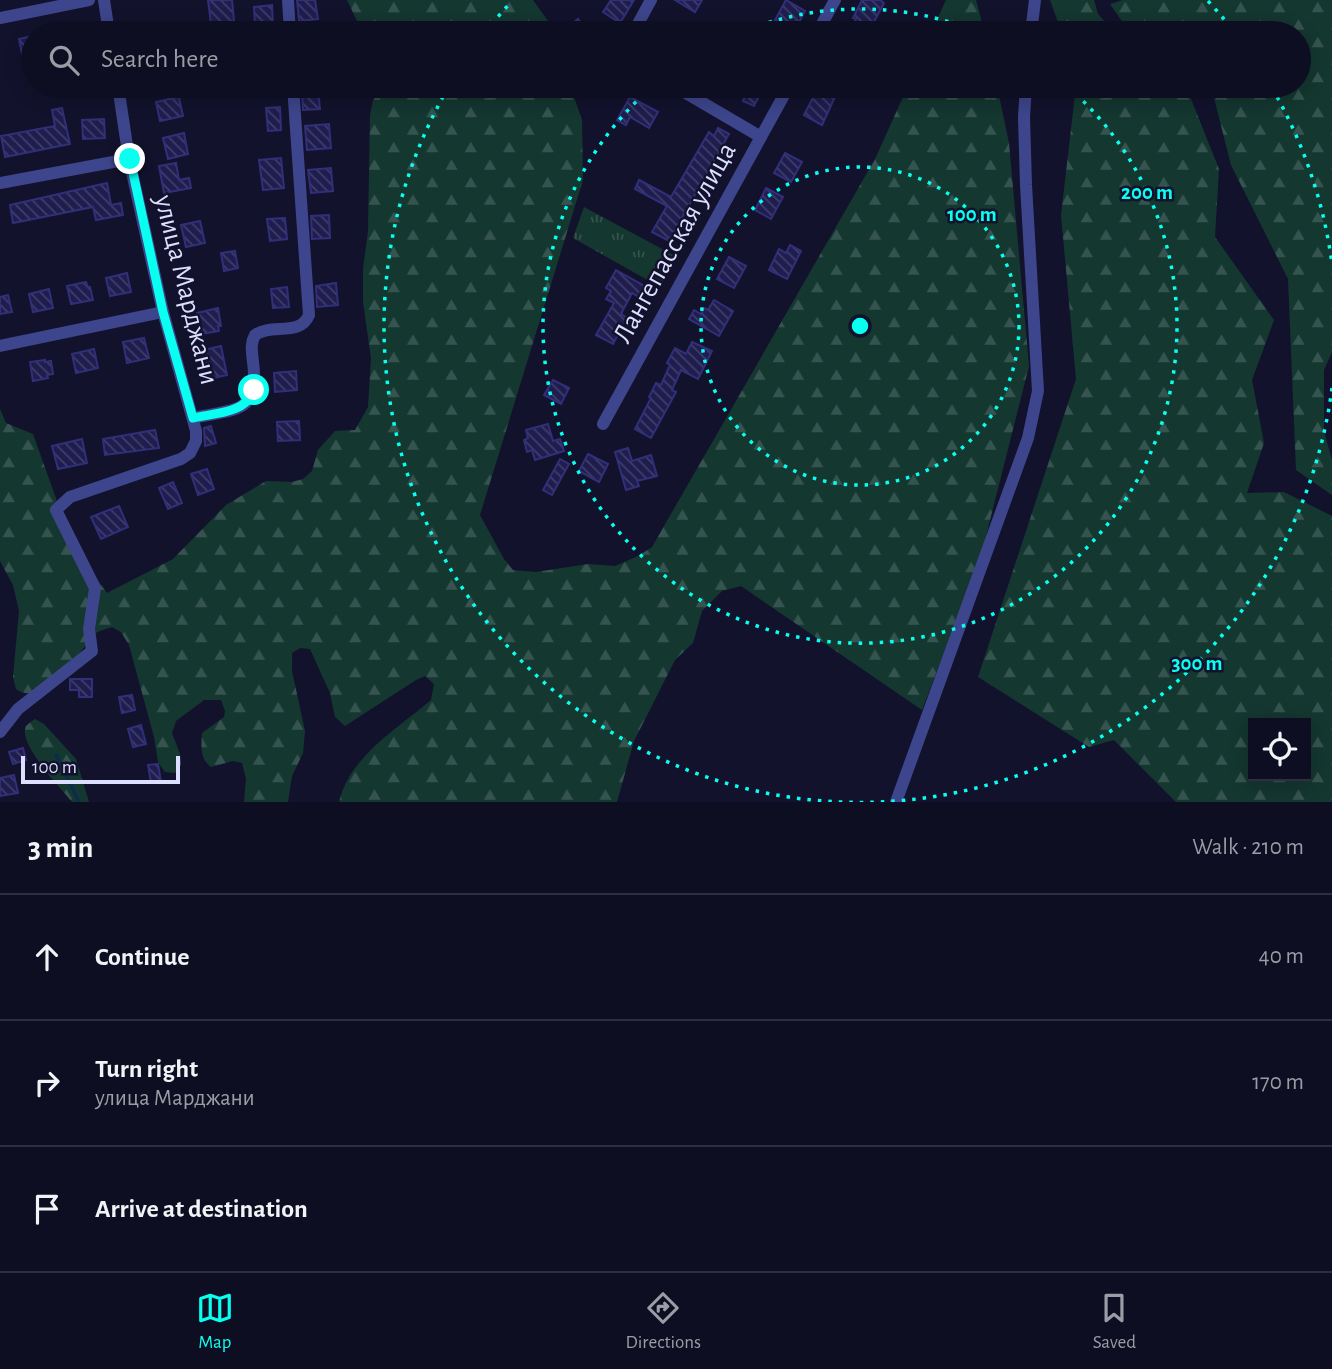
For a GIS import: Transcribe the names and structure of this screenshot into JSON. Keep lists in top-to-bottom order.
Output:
{
  "streets": {
    "street": ["Лангепасская улица", "улица Марджани"]
  },
  "scale_bar": "100 m",
  "page": {
    "search": "Search here",
    "scale": "100 m",
    "heading": ["3 min", "Walk · 210 m"],
    "list": [
      ["Continue", "40 m"],
      ["Turn right", "улица Марджани", "170 m"],
      "Arrive at destination"
    ],
    "nav": ["Map", "Directions", "Saved"]
  },
  "rings": ["200 m", "100 m", "300 m"]
}
